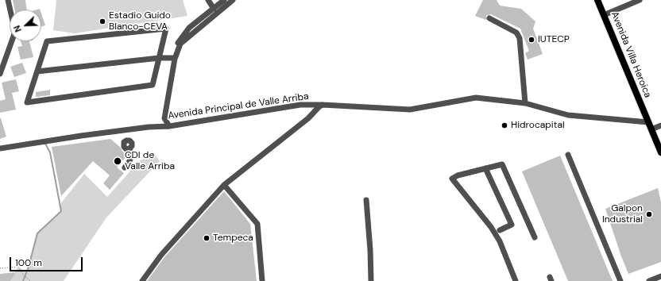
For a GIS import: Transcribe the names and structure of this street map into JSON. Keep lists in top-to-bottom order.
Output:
{
  "streets": {
    "main road": ["Avenida Villa Heroica"],
    "street": ["Avenida Principal de Valle Arriba"]
  },
  "crossings": [
    ["Avenida Villa Heroica", "Avenida Principal de Valle Arriba"]
  ],
  "places": [
    "Estadio Guido Blanco-CEVA",
    "IUTECP",
    "Hidrocapital",
    "CDI de Valle Arriba",
    "Galpon Industrial",
    "Tempeca"
  ],
  "scale_bar": "100 m",
  "north": "bottom left"
}
